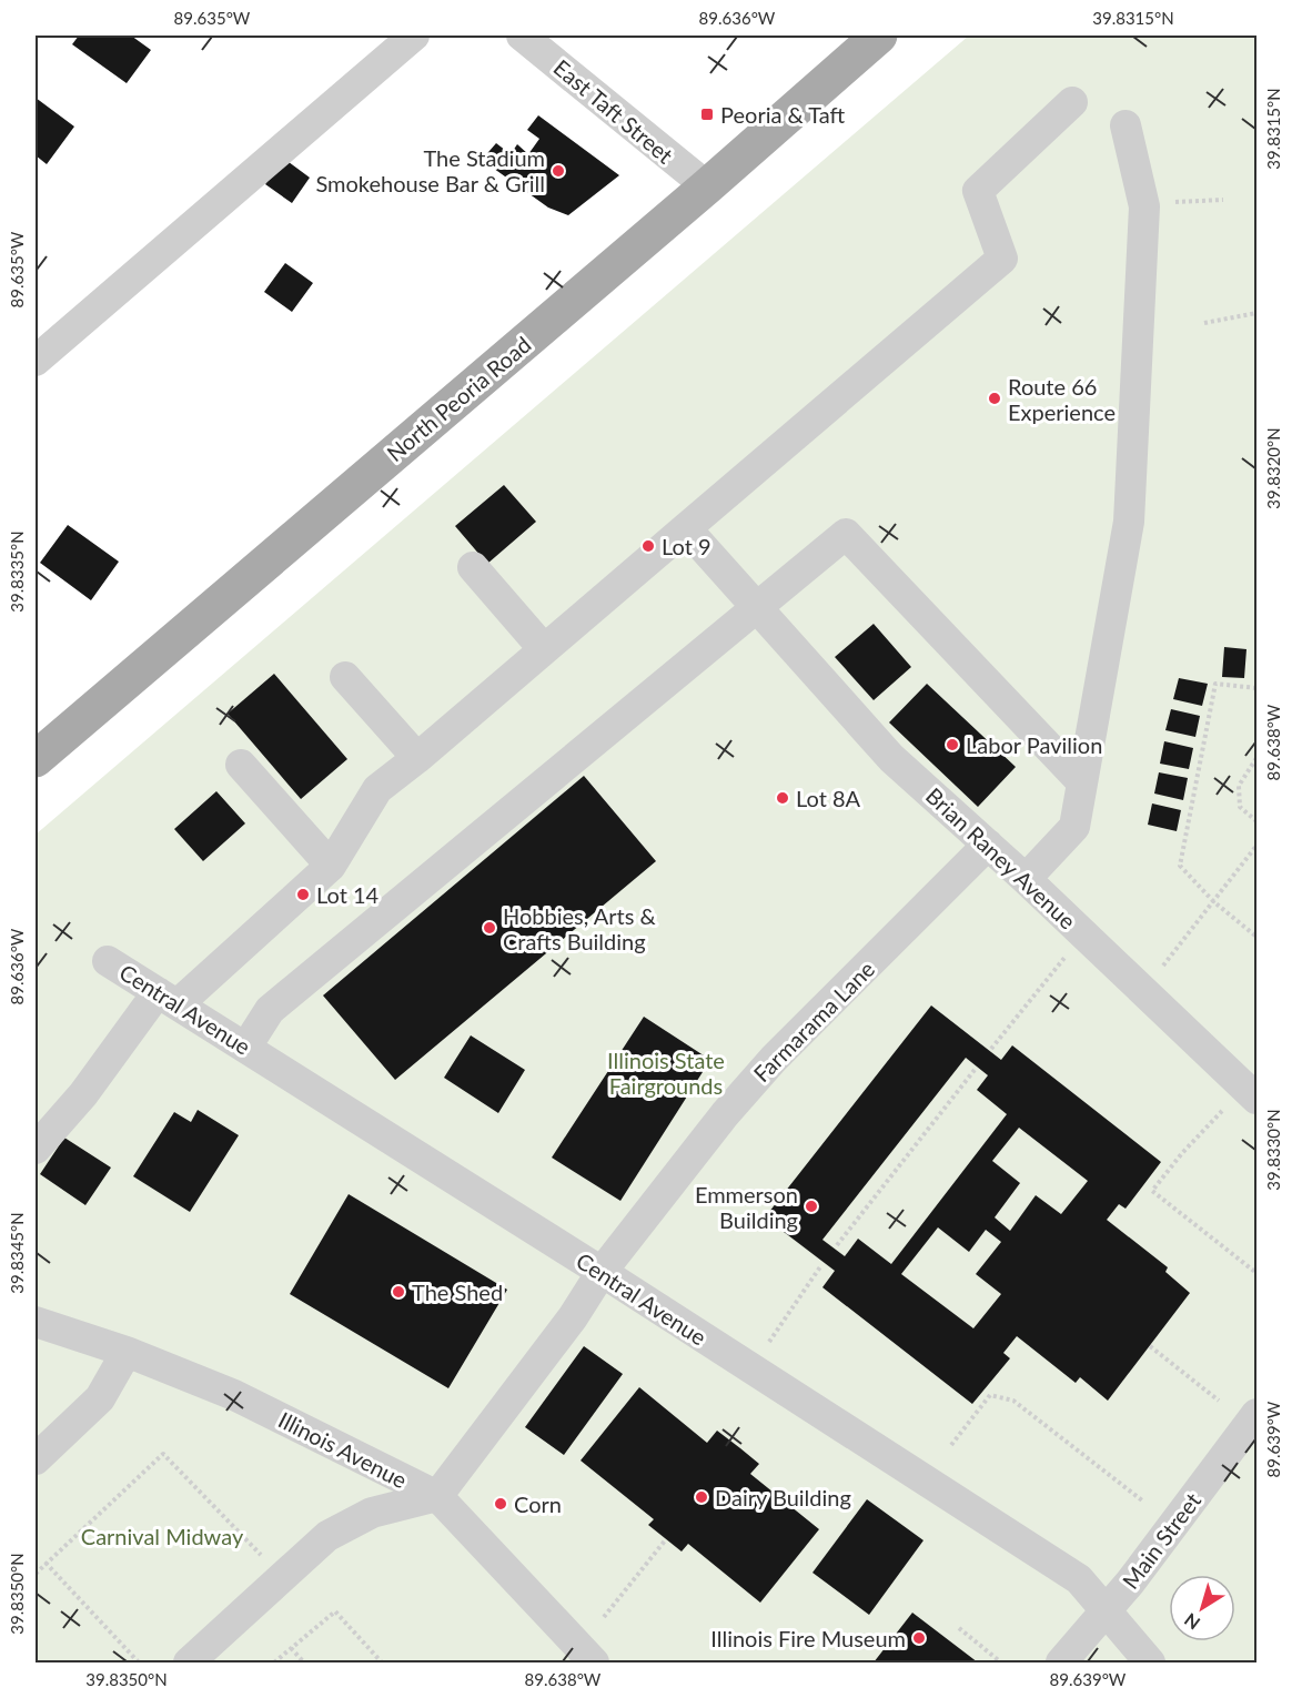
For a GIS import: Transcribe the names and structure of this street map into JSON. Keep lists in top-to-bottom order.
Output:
{
  "streets": {
    "main road": ["North Peoria Road"],
    "street": [
      "East Taft Street",
      "Brian Raney Avenue",
      "Central Avenue",
      "Farmarama Lane",
      "Illinois Avenue",
      "Main Street"
    ]
  },
  "crossings": [
    ["East Taft Street", "North Peoria Road"],
    ["Brian Raney Avenue", "Farmarama Lane"],
    ["Central Avenue", "Farmarama Lane"],
    ["Central Avenue", "Main Street"],
    ["Farmarama Lane", "Illinois Avenue"]
  ],
  "parks": ["Illinois State Fairgrounds", "Carnival Midway"],
  "places": {
    "transit": ["Peoria & Taft"],
    "other": [
      "The Stadium Smokehouse Bar & Grill",
      "Route 66 Experience",
      "Lot 9",
      "Labor Pavilion",
      "Lot 8A",
      "Lot 14",
      "Hobbies, Arts & Crafts Building",
      "Emmerson Building",
      "The Shed",
      "Dairy Building",
      "Corn",
      "Illinois Fire Museum"
    ]
  },
  "north": "bottom left",
  "coordinates": [
    "89.635°W",
    "89.636°W",
    "39.8315°N",
    "39.8320°N",
    "39.8335°N",
    "89.638°W",
    "39.8330°N",
    "39.8345°N",
    "89.639°W",
    "39.8350°N"
  ]
}
